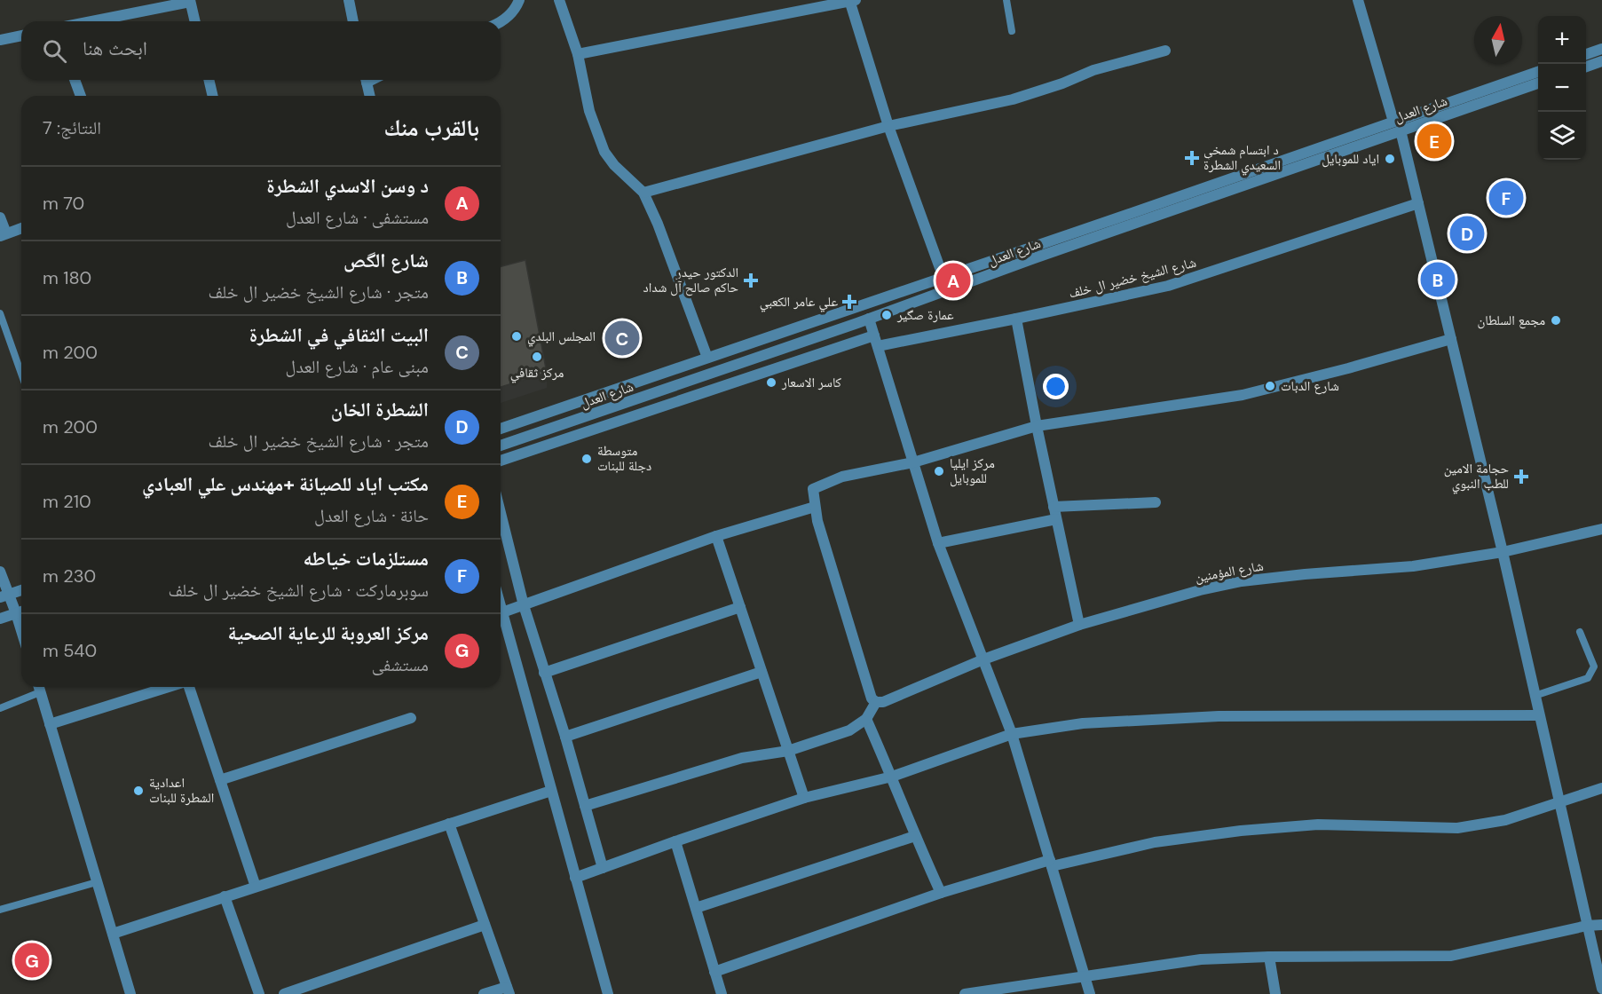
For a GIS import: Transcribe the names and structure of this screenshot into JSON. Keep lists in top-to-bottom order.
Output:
{
  "streets": {
    "street": ["شارع العدل", "شارع الشيخ خضير ال خلف", "شارع المؤمنين"]
  },
  "places": {
    "health": [
      "د ابتسام شمخي السعيدي الشطرة",
      "الدكتور حيدر حاكم صالح آل شداد",
      "علي عامر الكعبي",
      "حجامة الامين للطب النبوي"
    ],
    "other": [
      "اياد للموبايل",
      "عمارة صگير",
      "مجمع السلطان",
      "المجلس البلدي",
      "مركز ثقافي",
      "كاسر الاسعار",
      "شارع الدبات",
      "متوسطة دجلة للبنات",
      "مركز ايليا للموبايل",
      "اعدادية الشطرة للبنات"
    ]
  },
  "north": "top",
  "page": {
    "map_buttons": ["+", "−"],
    "search": "ابحث هنا",
    "heading": ["بالقرب منك", "النتائج: 7"],
    "pins": [
      "E",
      "F",
      "D",
      "B",
      "A",
      "C",
      "G"
    ],
    "list": [
      {
        "mark": "A",
        "name": "د وسن الاسدي الشطرة",
        "note": "مستشفى · شارع العدل",
        "value": "70 m"
      },
      {
        "mark": "B",
        "name": "شارع الگص",
        "note": "متجر · شارع الشيخ خضير ال خلف",
        "value": "180 m"
      },
      {
        "mark": "C",
        "name": "البيت الثقافي في الشطرة",
        "note": "مبنى عام · شارع العدل",
        "value": "200 m"
      },
      {
        "mark": "D",
        "name": "الشطرة الخان",
        "note": "متجر · شارع الشيخ خضير ال خلف",
        "value": "200 m"
      },
      {
        "mark": "E",
        "name": "مكتب اياد للصيانة +مهندس علي العبادي",
        "note": "حانة · شارع العدل",
        "value": "210 m"
      },
      {
        "mark": "F",
        "name": "مستلزمات خياطه",
        "note": "سوبرماركت · شارع الشيخ خضير ال خلف",
        "value": "230 m"
      },
      {
        "mark": "G",
        "name": "مركز العروبة للرعاية الصحية",
        "note": "مستشفى",
        "value": "540 m"
      }
    ]
  }
}
